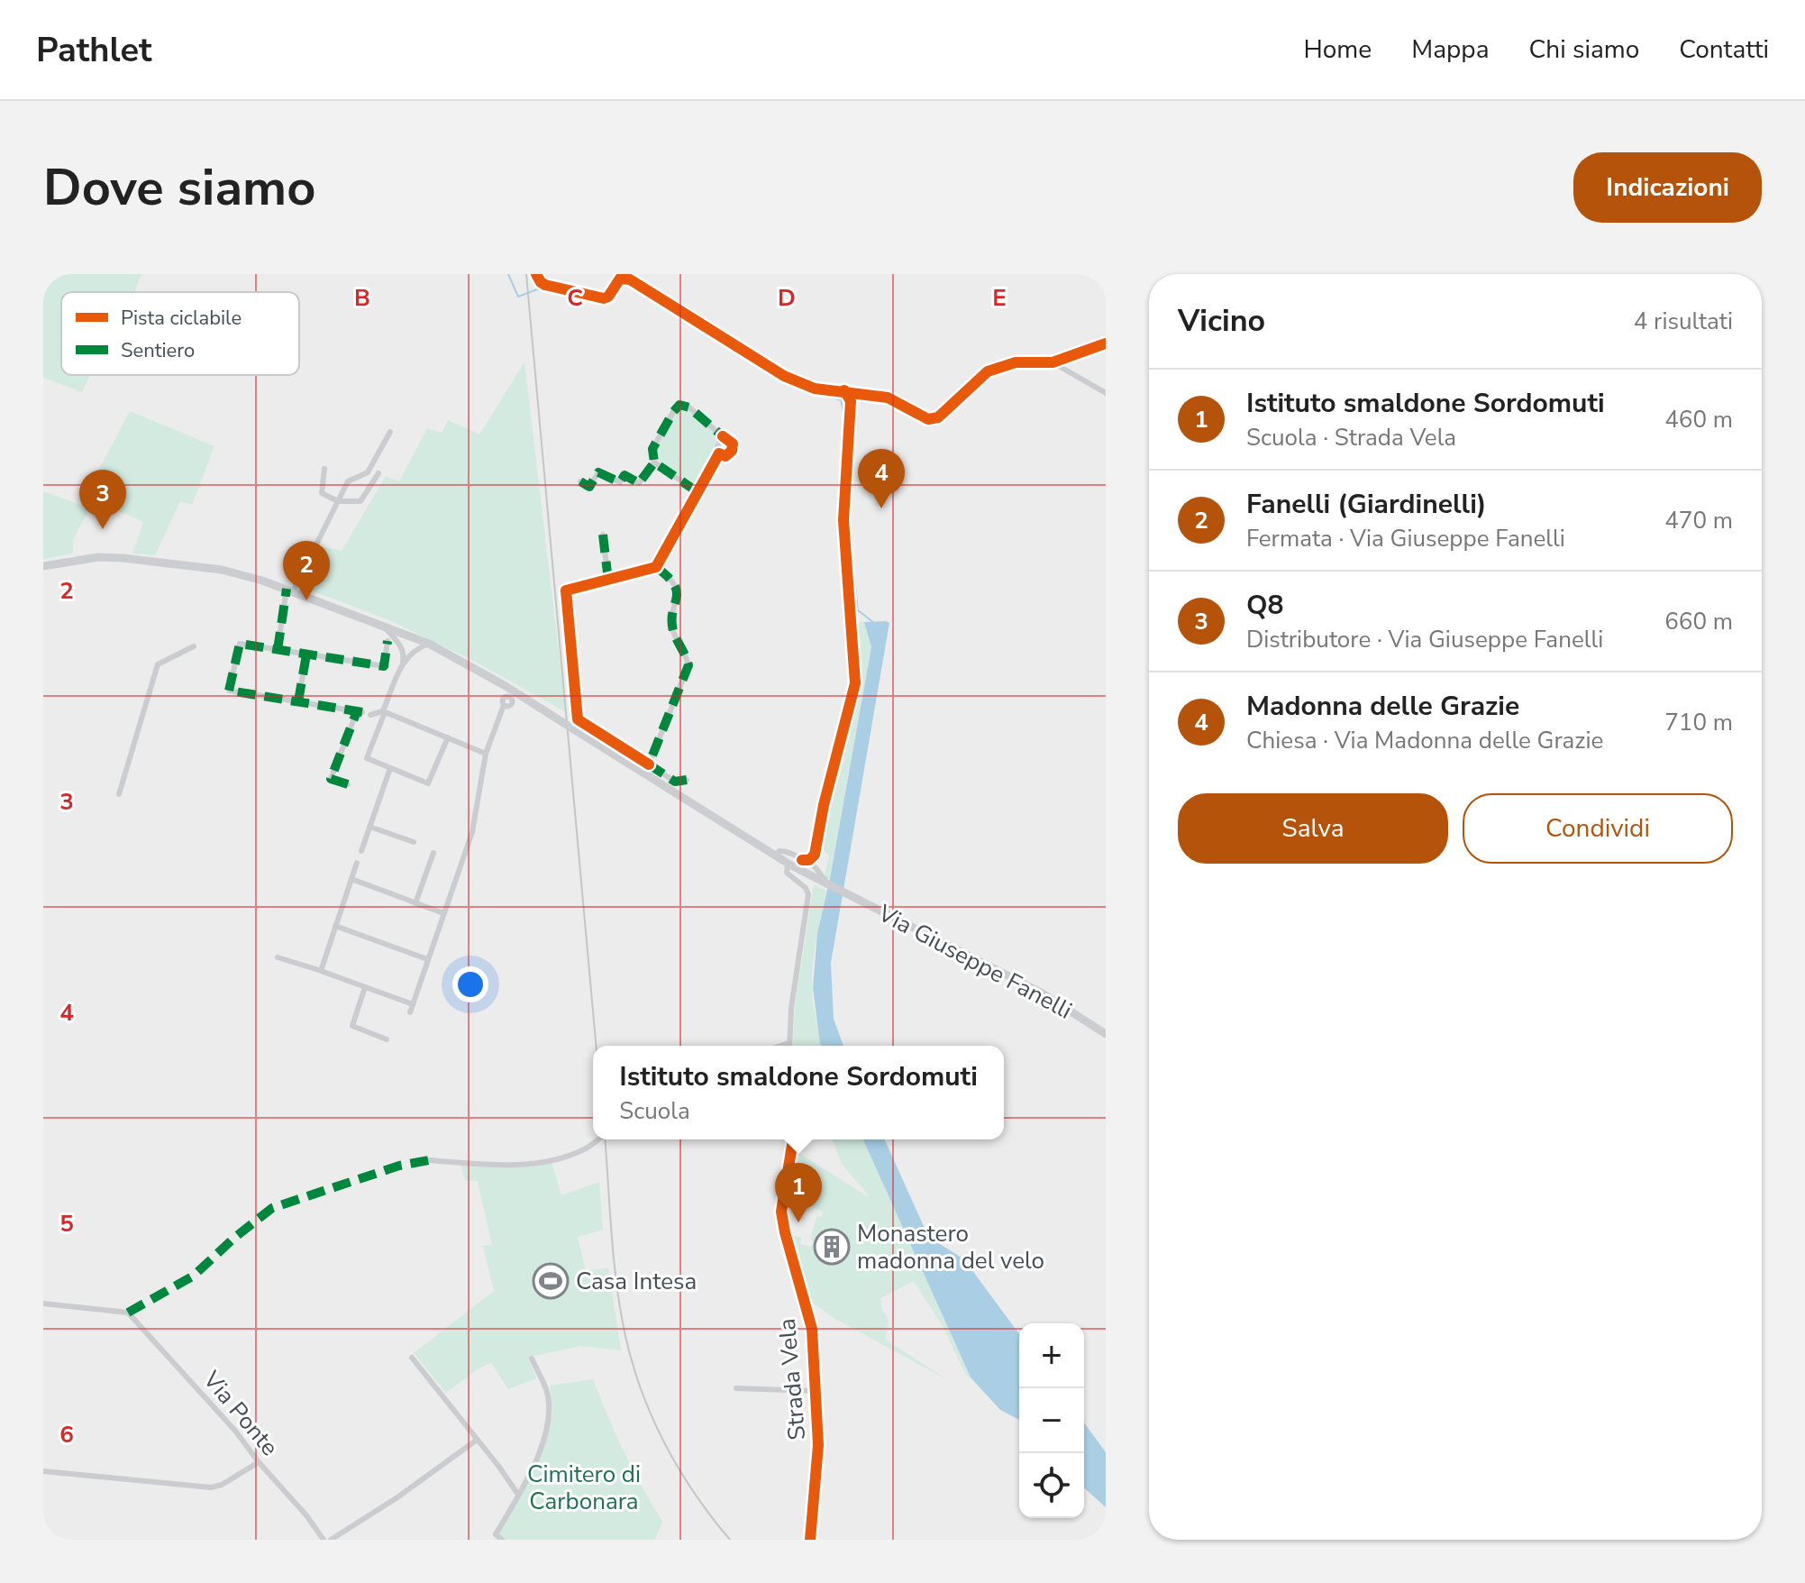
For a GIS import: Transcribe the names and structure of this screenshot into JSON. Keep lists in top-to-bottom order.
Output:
{
  "streets": {
    "main road": ["Via Giuseppe Fanelli"],
    "street": ["Strada Vela", "Via Ponte"]
  },
  "parks": ["Cimitero di Carbonara"],
  "places": {
    "building": ["Monastero madonna del velo"],
    "sports": ["Casa Intesa"]
  },
  "legend": ["Pista ciclabile", "Sentiero"],
  "page": {
    "header": "Pathlet",
    "nav": [
      "Home",
      "Mappa",
      "Chi siamo",
      "Contatti"
    ],
    "buttons": [
      "Indicazioni",
      ["Salva", "Condividi"]
    ],
    "title": "Dove siamo",
    "heading": ["Vicino", "4 risultati"],
    "list": [
      {
        "mark": "1",
        "name": "Istituto smaldone Sordomuti",
        "note": "Scuola · Strada Vela",
        "value": "460 m"
      },
      {
        "mark": "2",
        "name": "Fanelli (Giardinelli)",
        "note": "Fermata · Via Giuseppe Fanelli",
        "value": "470 m"
      },
      {
        "mark": "3",
        "name": "Q8",
        "note": "Distributore · Via Giuseppe Fanelli",
        "value": "660 m"
      },
      {
        "mark": "4",
        "name": "Madonna delle Grazie",
        "note": "Chiesa · Via Madonna delle Grazie",
        "value": "710 m"
      }
    ],
    "pins": [
      "4",
      "3",
      "2",
      "1"
    ],
    "popup": ["Istituto smaldone Sordomuti", "Scuola"],
    "map_buttons": ["+", "−"]
  },
  "grid": {
    "columns": [
      "B",
      "C",
      "D",
      "E"
    ],
    "rows": [
      "2",
      "3",
      "4",
      "5",
      "6"
    ]
  }
}
